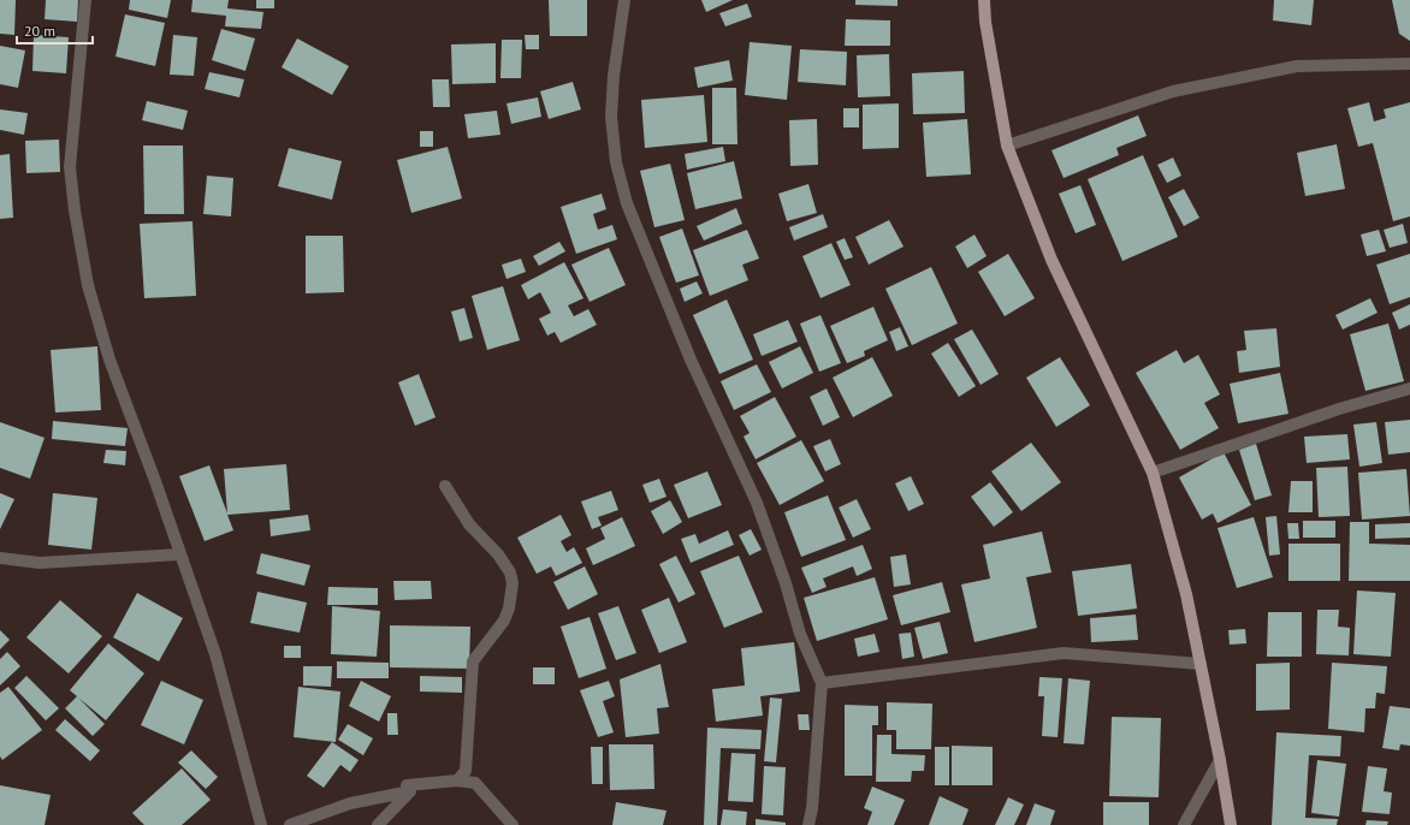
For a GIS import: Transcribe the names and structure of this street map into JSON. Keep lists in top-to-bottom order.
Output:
{
  "scale_bar": "20 m"
}
